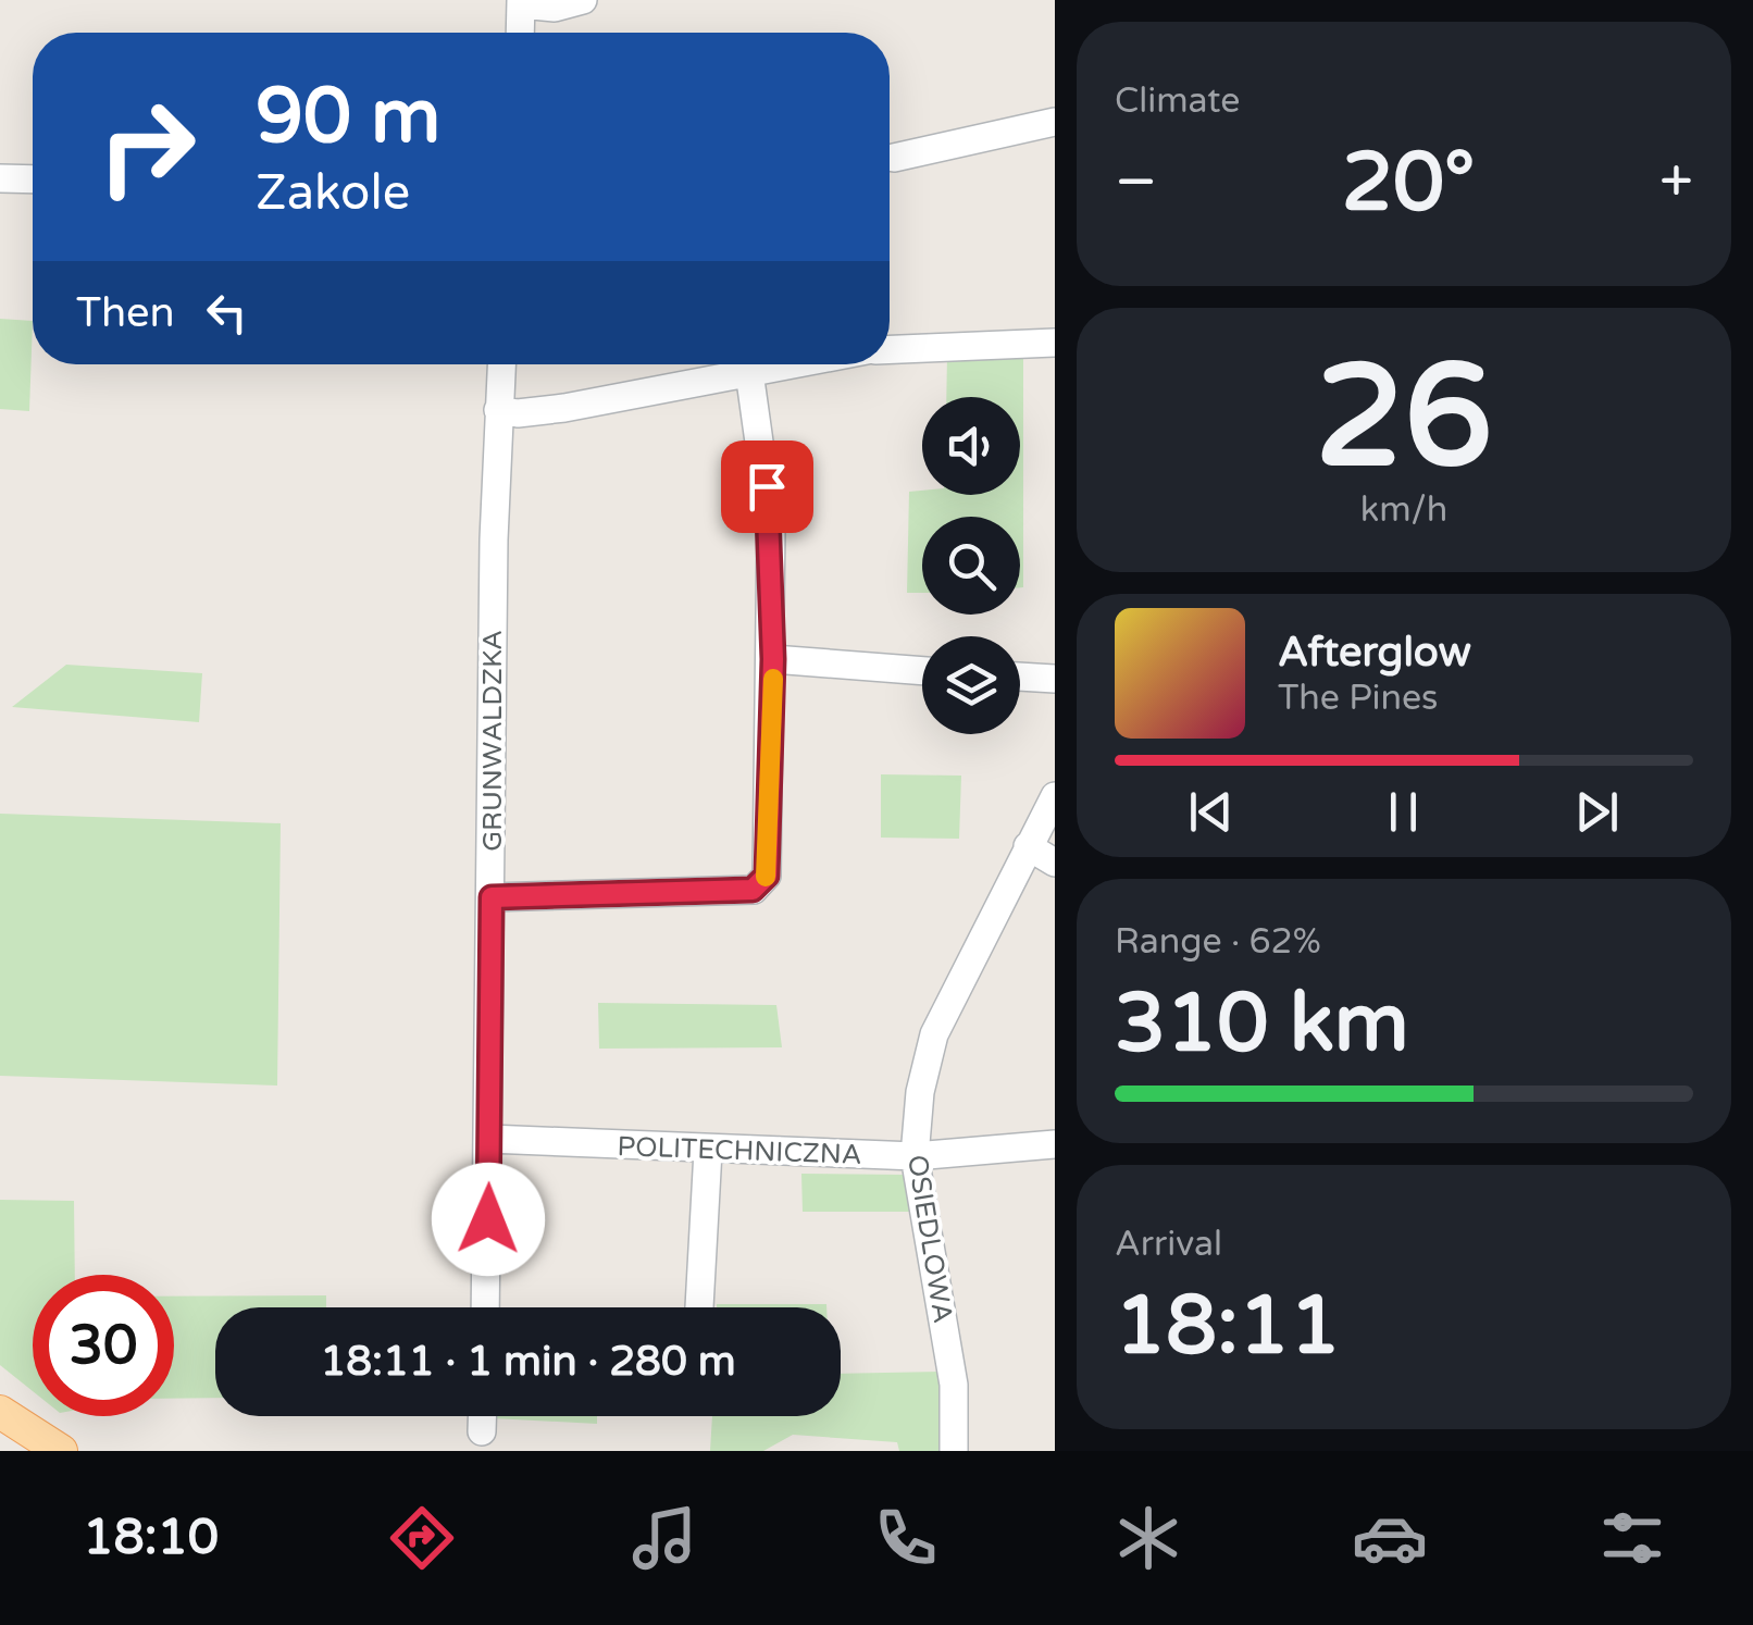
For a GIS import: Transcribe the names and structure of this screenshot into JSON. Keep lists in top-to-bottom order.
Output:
{
  "streets": {
    "street": ["GRUNWALDZKA", "POLITECHNICZNA", "OSIEDLOWA"]
  },
  "crossings": [
    ["GRUNWALDZKA", "POLITECHNICZNA"],
    ["POLITECHNICZNA", "OSIEDLOWA"]
  ],
  "page": {
    "tile": [
      "Climate",
      ["26", "km/h"],
      ["Range · 62%", "310 km"],
      ["Arrival", "18:11"]
    ],
    "turn": ["90 m", "Zakole"],
    "heat": ["−", "20°", "+"],
    "then": "Then",
    "song": ["Afterglow", "The Pines"],
    "limit": "30",
    "trip": "18:11 · 1 min · 280 m",
    "tabs": "18:10"
  }
}
